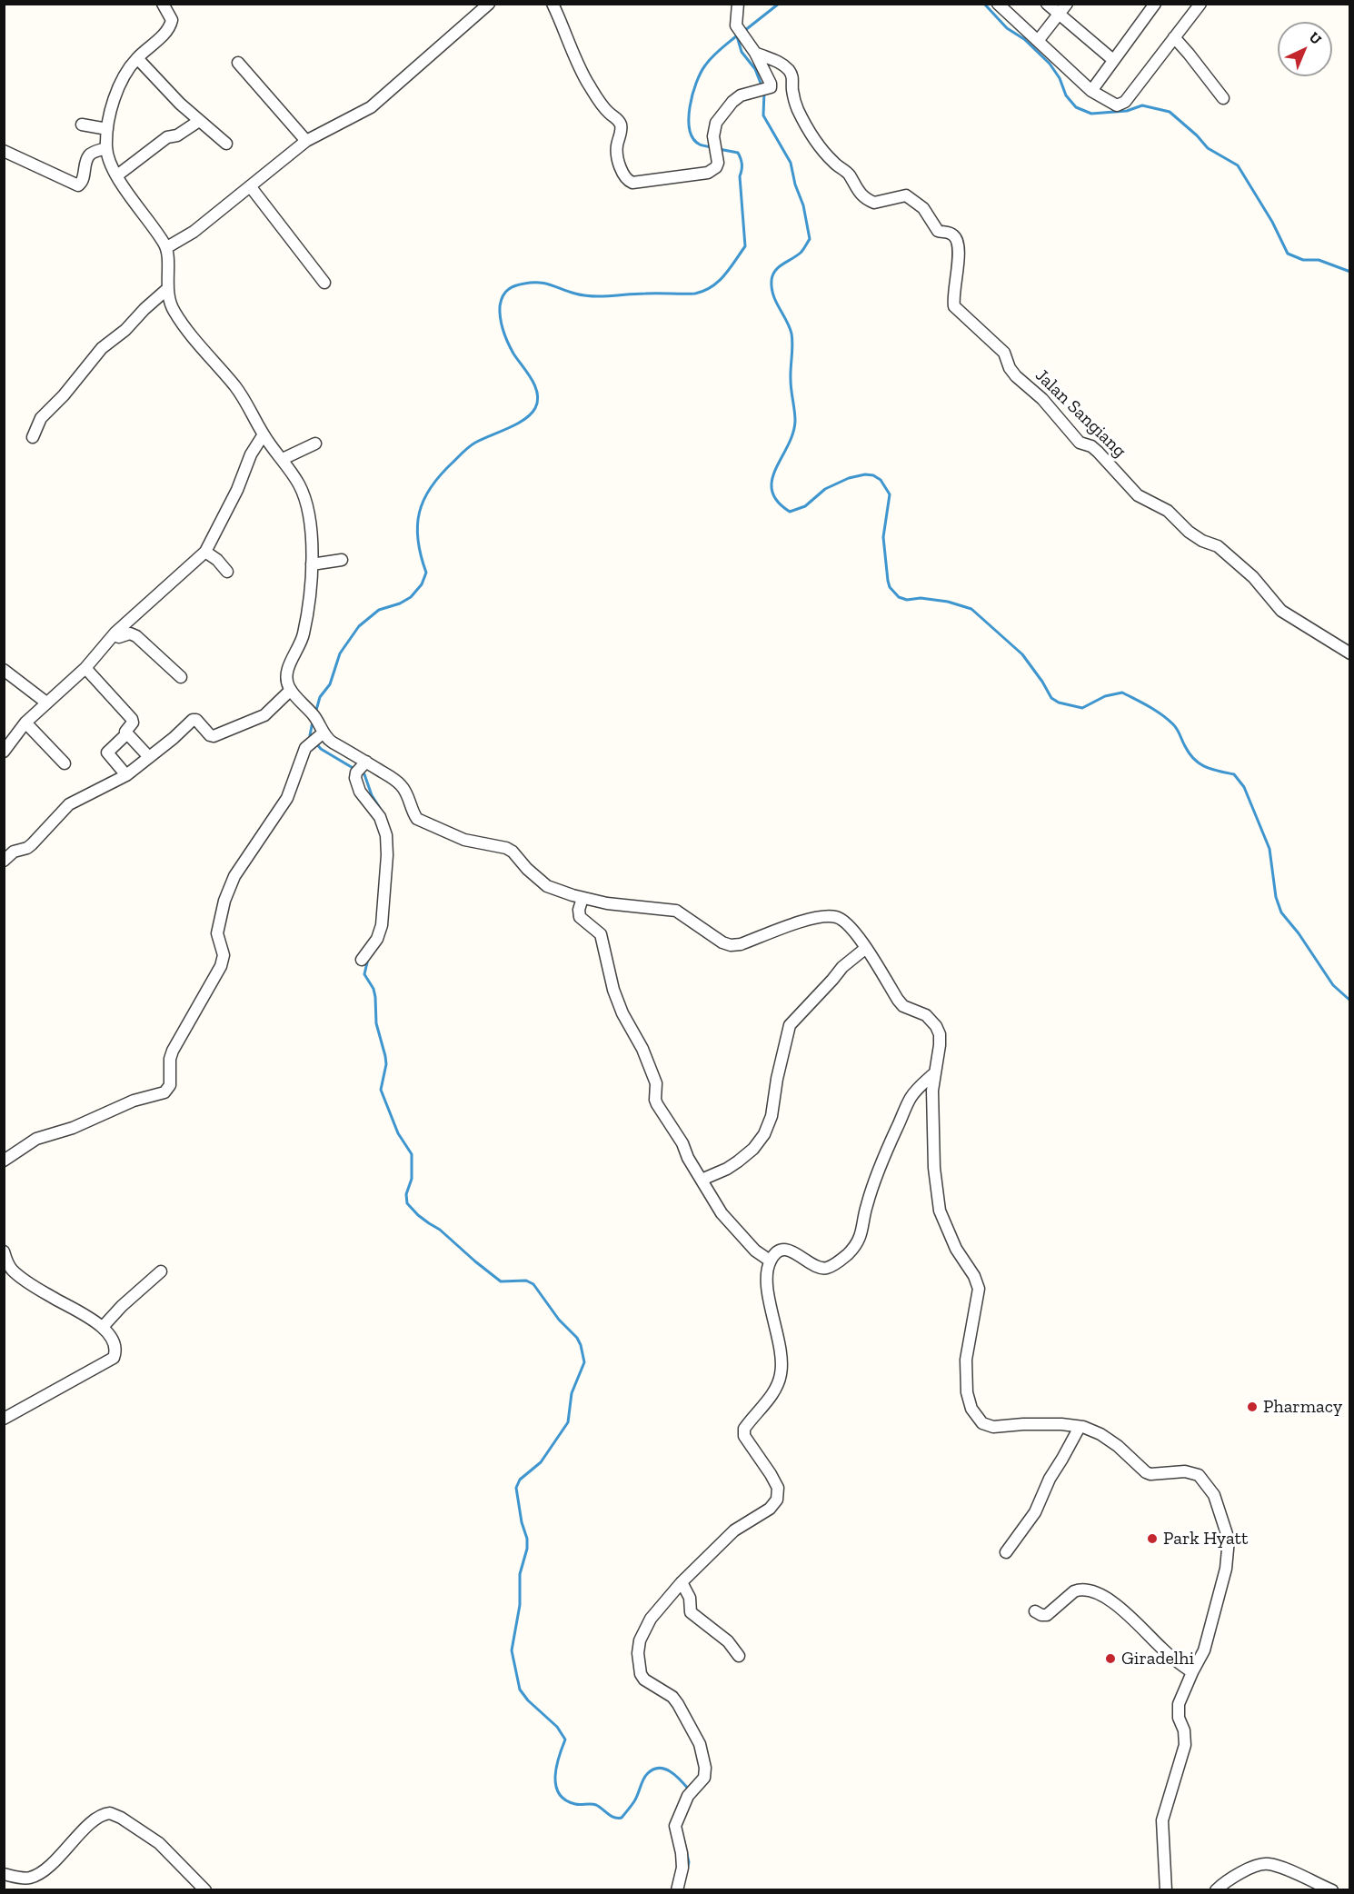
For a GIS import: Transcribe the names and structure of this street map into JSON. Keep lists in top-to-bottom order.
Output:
{
  "streets": {
    "street": ["Jalan Sangiang"]
  },
  "places": ["Pharmacy", "Park Hyatt", "Giradelhi"],
  "north": "top right"
}
